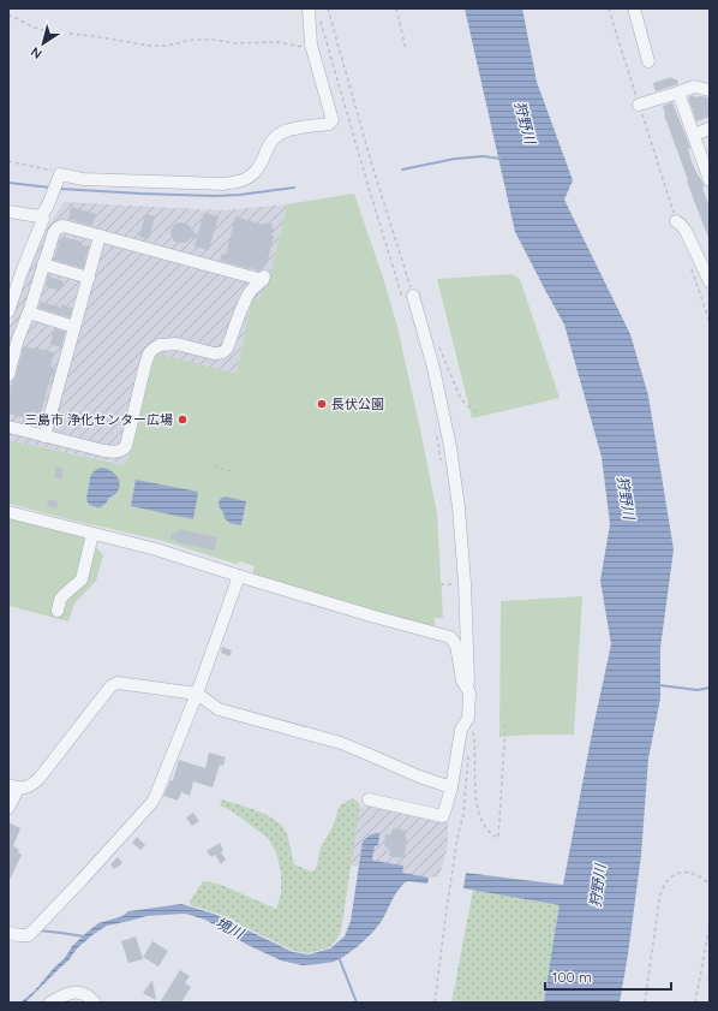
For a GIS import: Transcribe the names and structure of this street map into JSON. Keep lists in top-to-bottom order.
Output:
{
  "water": ["狩野川", "境川"],
  "places": ["長伏公園", "三島市 浄化センター広場"],
  "scale_bar": "100 m",
  "north": "bottom left"
}
